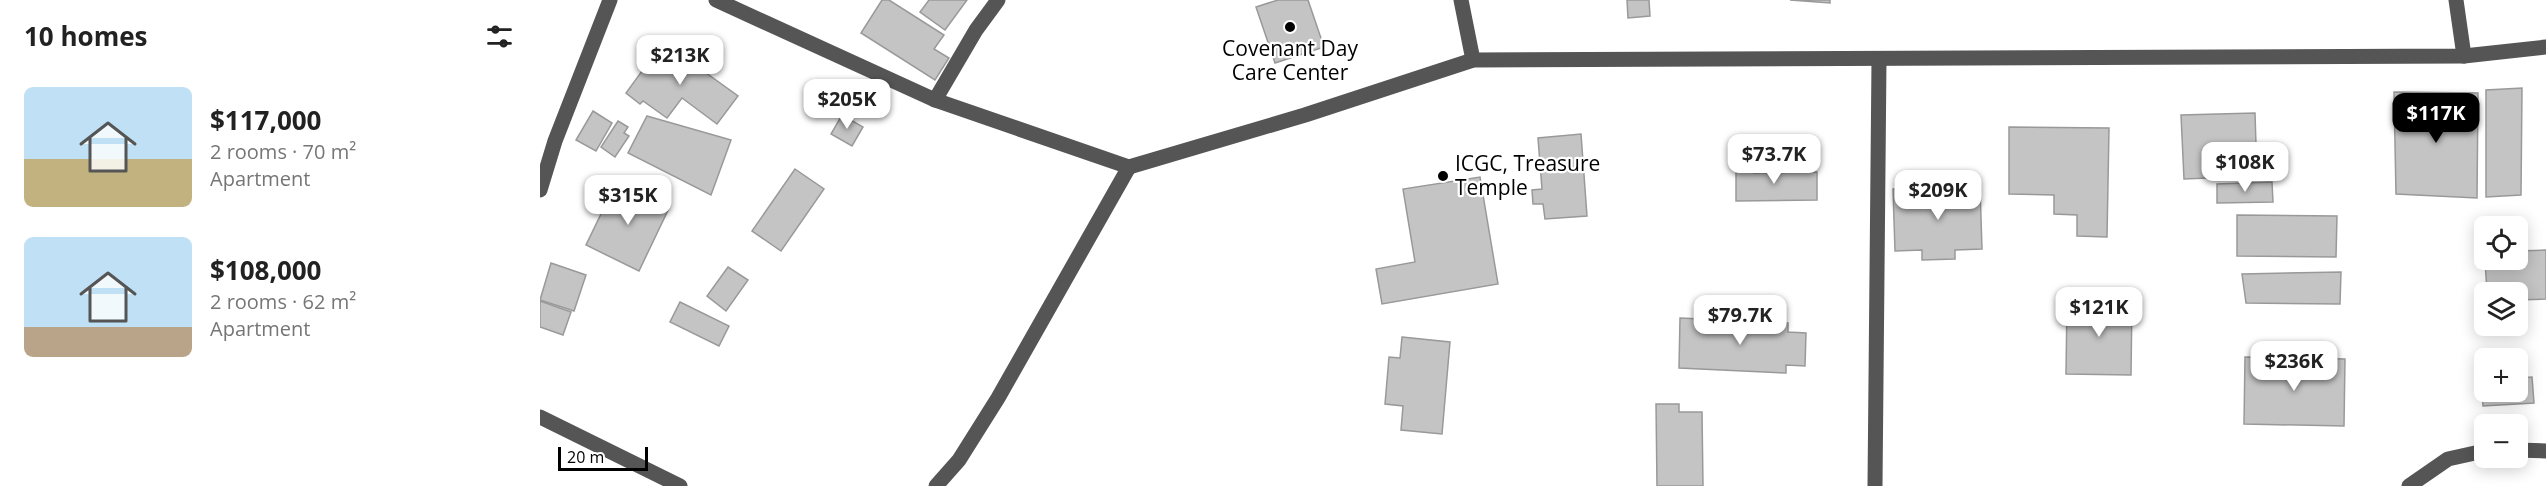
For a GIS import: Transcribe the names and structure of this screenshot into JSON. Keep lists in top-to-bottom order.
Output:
{
  "places": ["Covenant Day Care Center", "ICGC, Treasure Temple"],
  "scale_bar": "20 m",
  "page": {
    "heading": "10 homes",
    "price": [
      "$213K",
      "$205K",
      "$117K",
      "$73.7K",
      "$108K",
      "$209K",
      "$315K",
      "$121K",
      "$79.7K",
      "$236K"
    ],
    "list": [
      {
        "name": "$117,000",
        "note": "2 rooms · 70 m² · Apartment"
      },
      {
        "name": "$108,000",
        "note": "2 rooms · 62 m² · Apartment"
      }
    ],
    "map_buttons": ["+", "−"],
    "scale": "20 m"
  }
}
